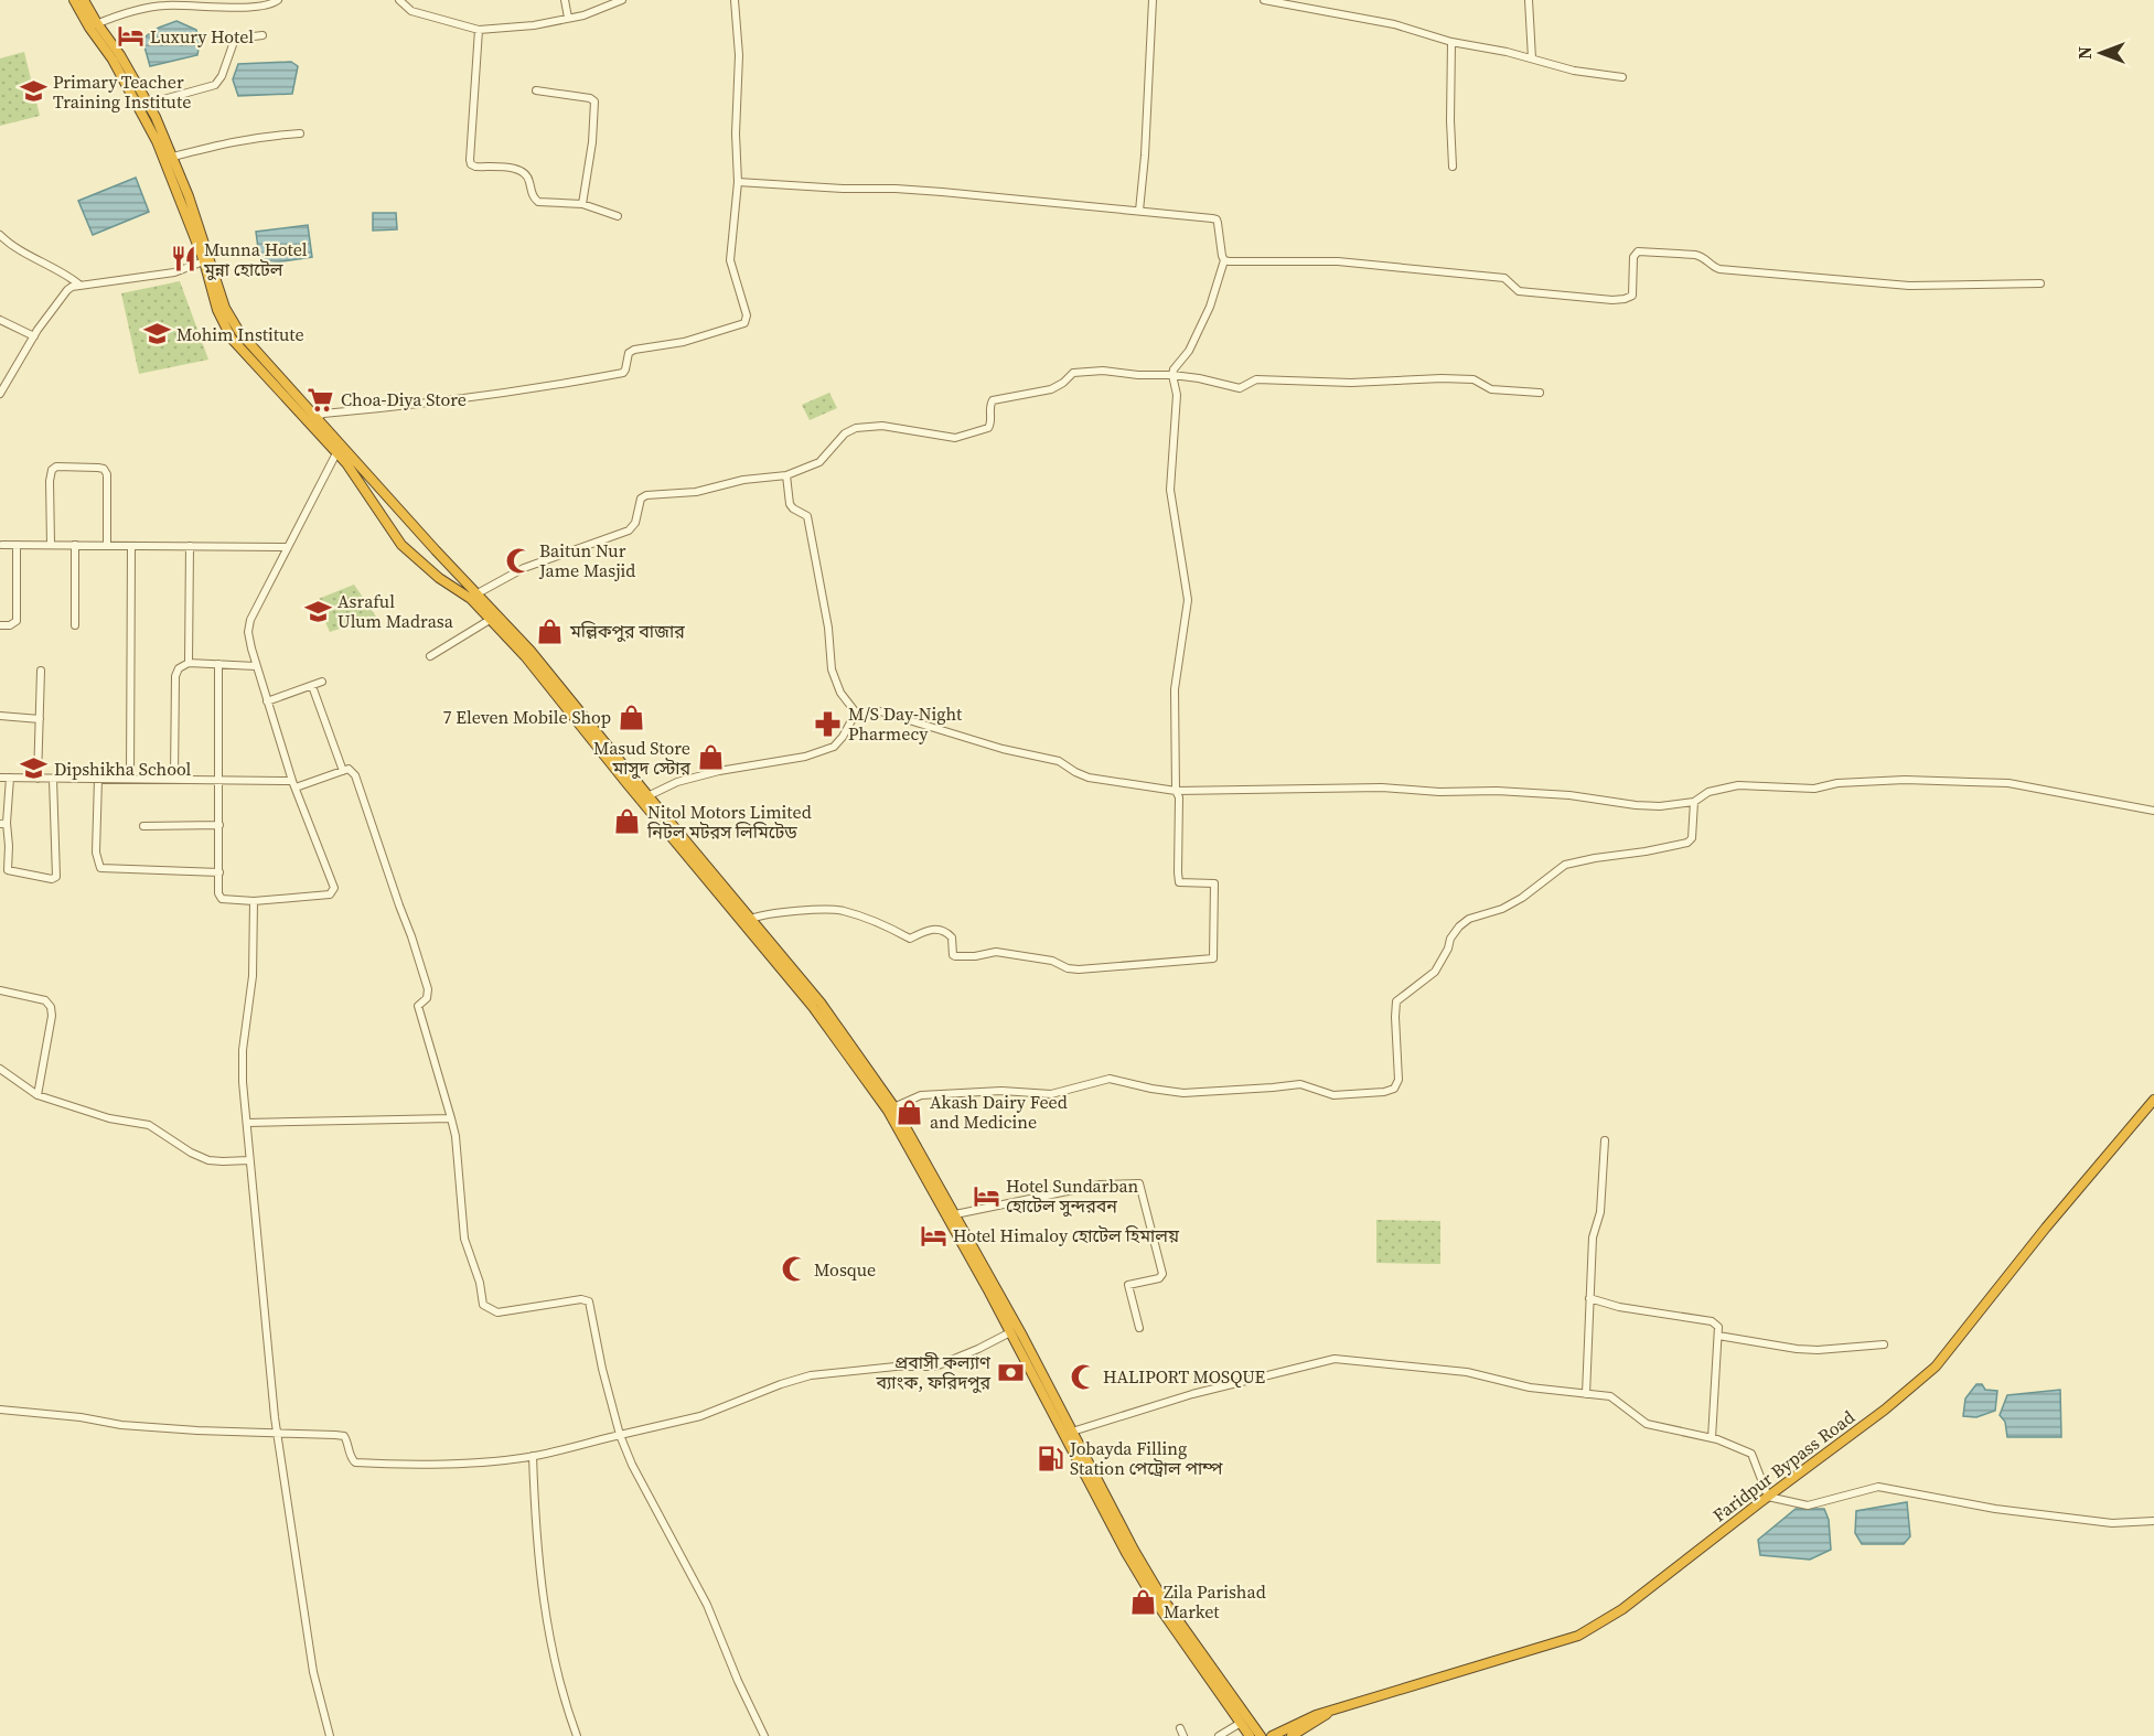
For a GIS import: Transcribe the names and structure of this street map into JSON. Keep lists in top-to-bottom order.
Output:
{
  "streets": {
    "highway": ["Faridpur Bypass Road"]
  },
  "places": {
    "hotel": ["Luxury Hotel", "Hotel Sundarban হোটেল সুন্দরবন", "Hotel Himaloy হোটেল হিমালয়"],
    "school or university": [
      "Primary Teacher Training Institute",
      "Mohim Institute",
      "Asraful Ulum Madrasa",
      "Dipshikha School"
    ],
    "restaurant": ["Munna Hotel মুন্না হোটেল"],
    "supermarket": ["Choa-Diya Store"],
    "mosque": ["Baitun Nur Jame Masjid", "Mosque", "HALIPORT MOSQUE"],
    "shop": [
      "মল্লিকপুর বাজার",
      "7 Eleven Mobile Shop",
      "Masud Store মাসুদ স্টোর",
      "Nitol Motors Limited নিটল মটরস লিমিটেড",
      "Akash Dairy Feed and Medicine",
      "Zila Parishad Market"
    ],
    "pharmacy": ["M/S Day-Night Pharmecy"],
    "bank": ["প্রবাসী কল্যাণ ব্যাংক, ফরিদপুর"],
    "fuel station": ["Jobayda Filling Station পেট্রোল পাম্প"]
  },
  "north": "left"
}
